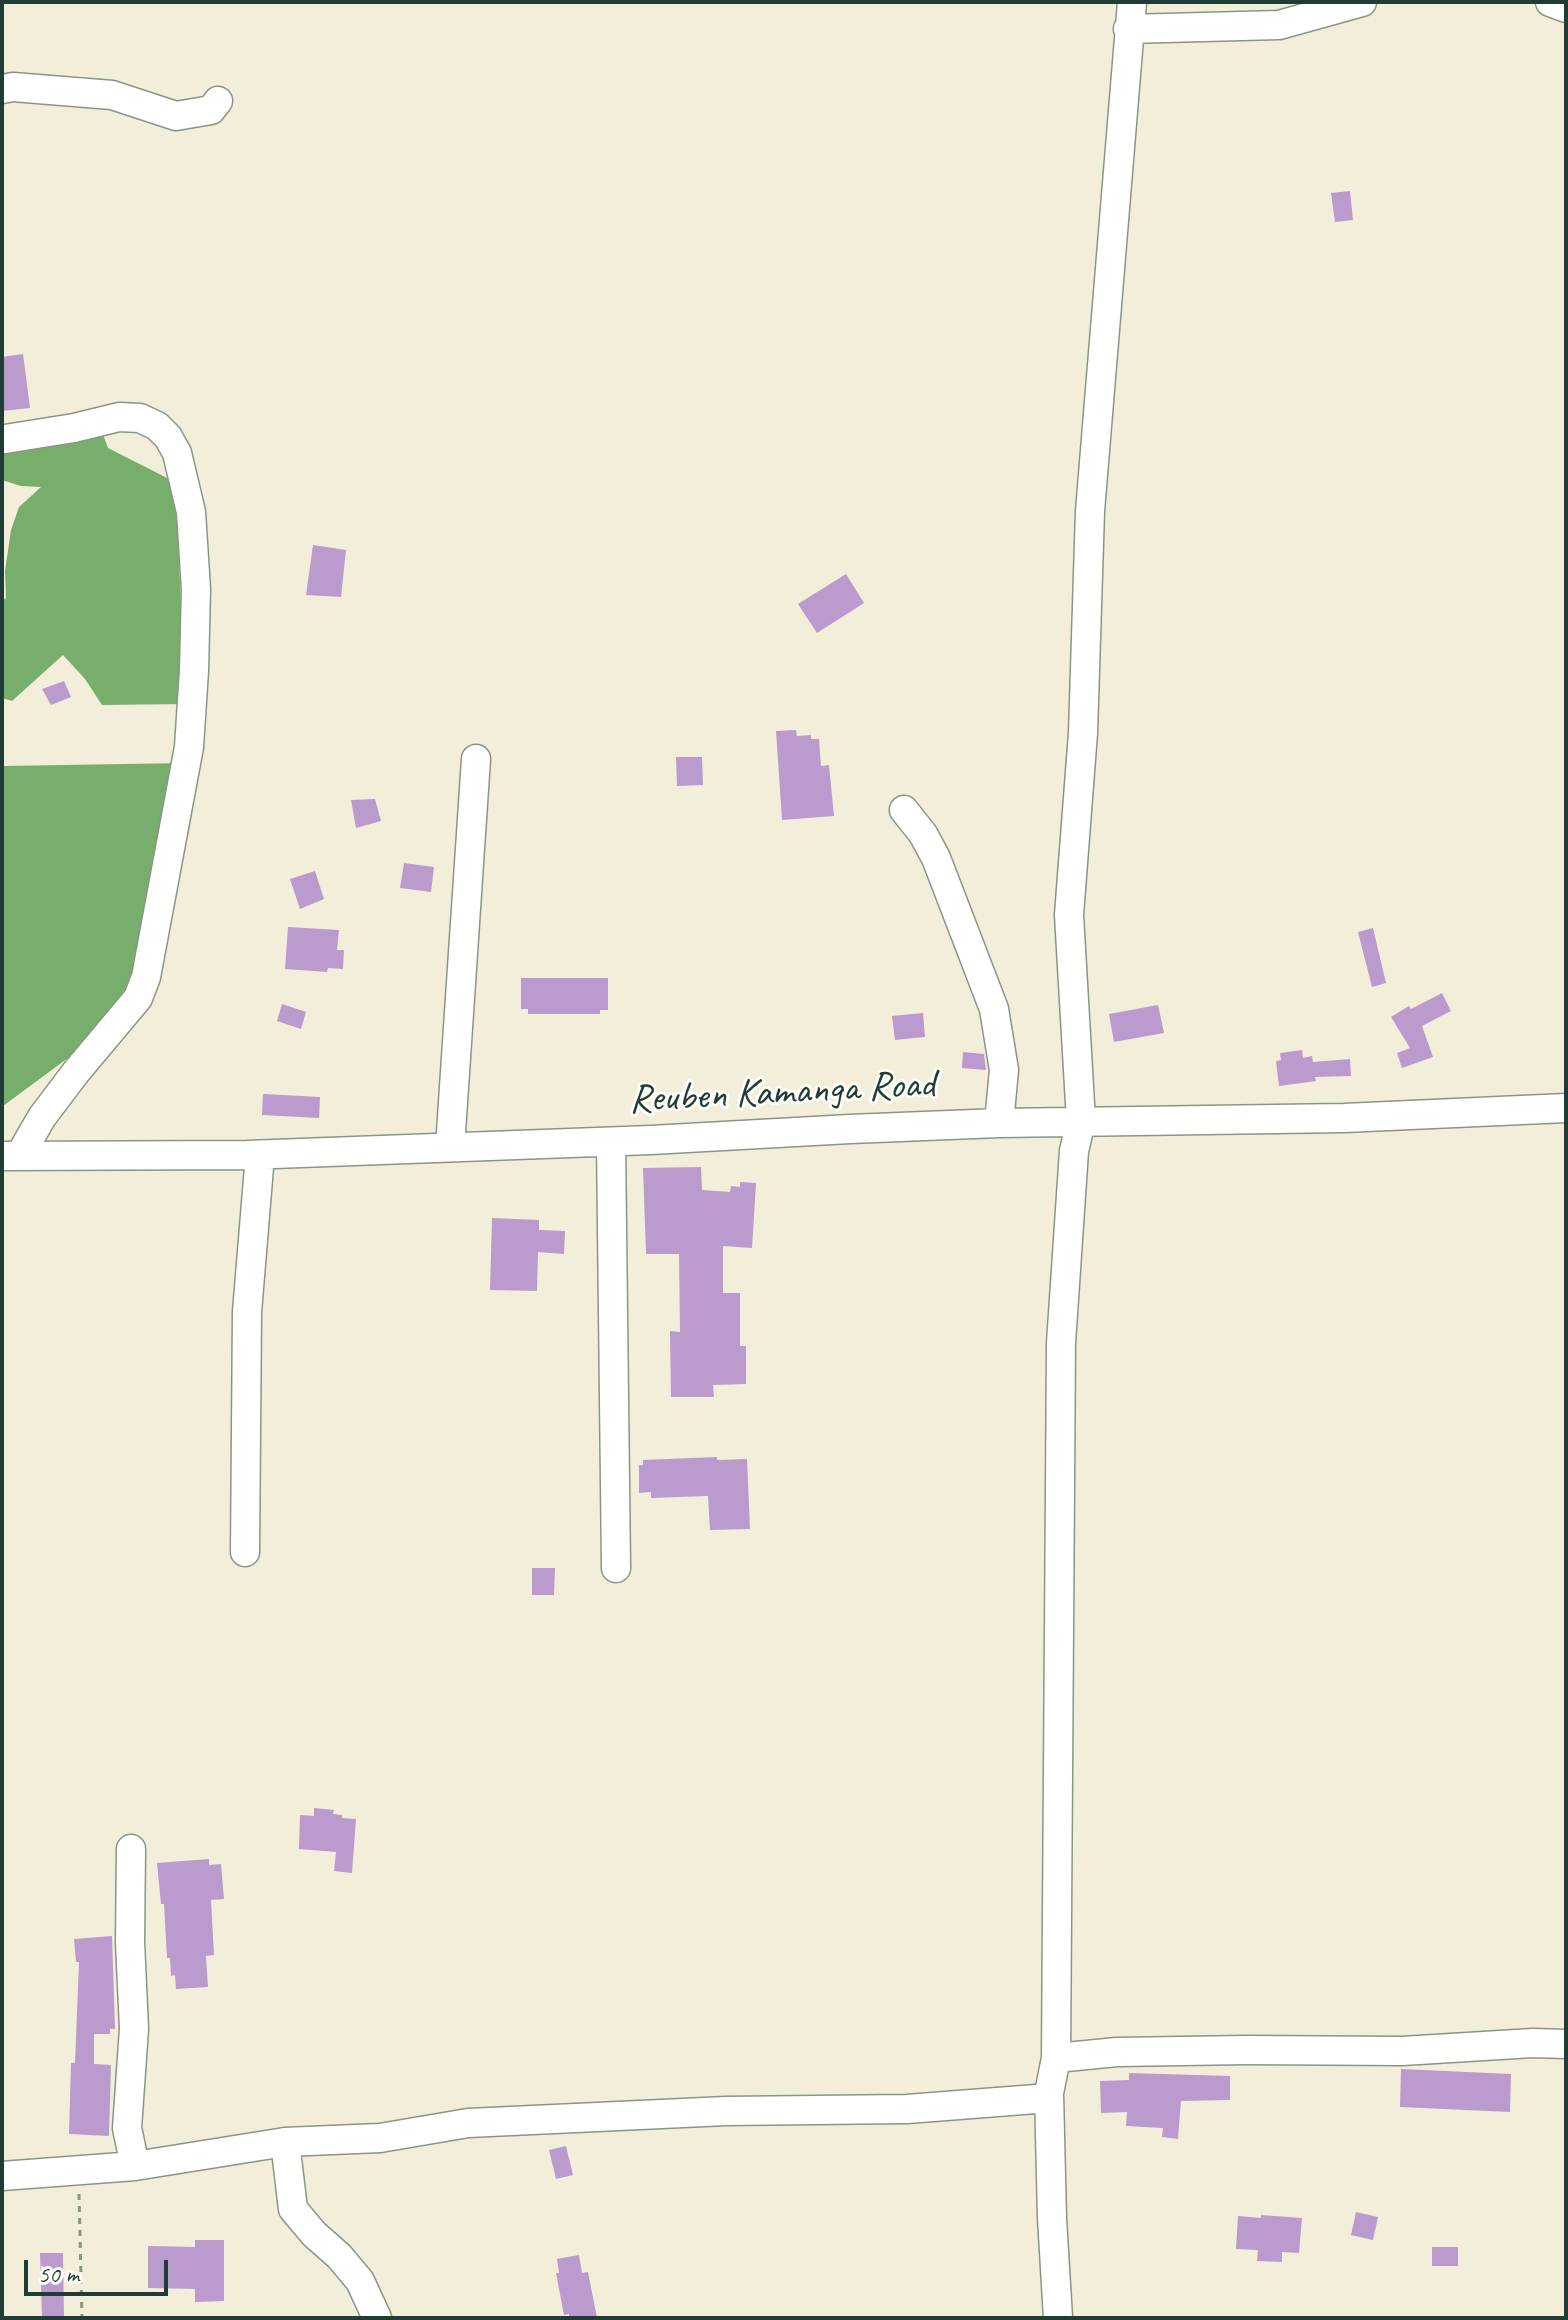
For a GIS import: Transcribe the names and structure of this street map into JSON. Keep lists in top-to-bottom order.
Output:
{
  "streets": {
    "street": ["Reuben Kamanga Road"]
  },
  "scale_bar": "50 m"
}
